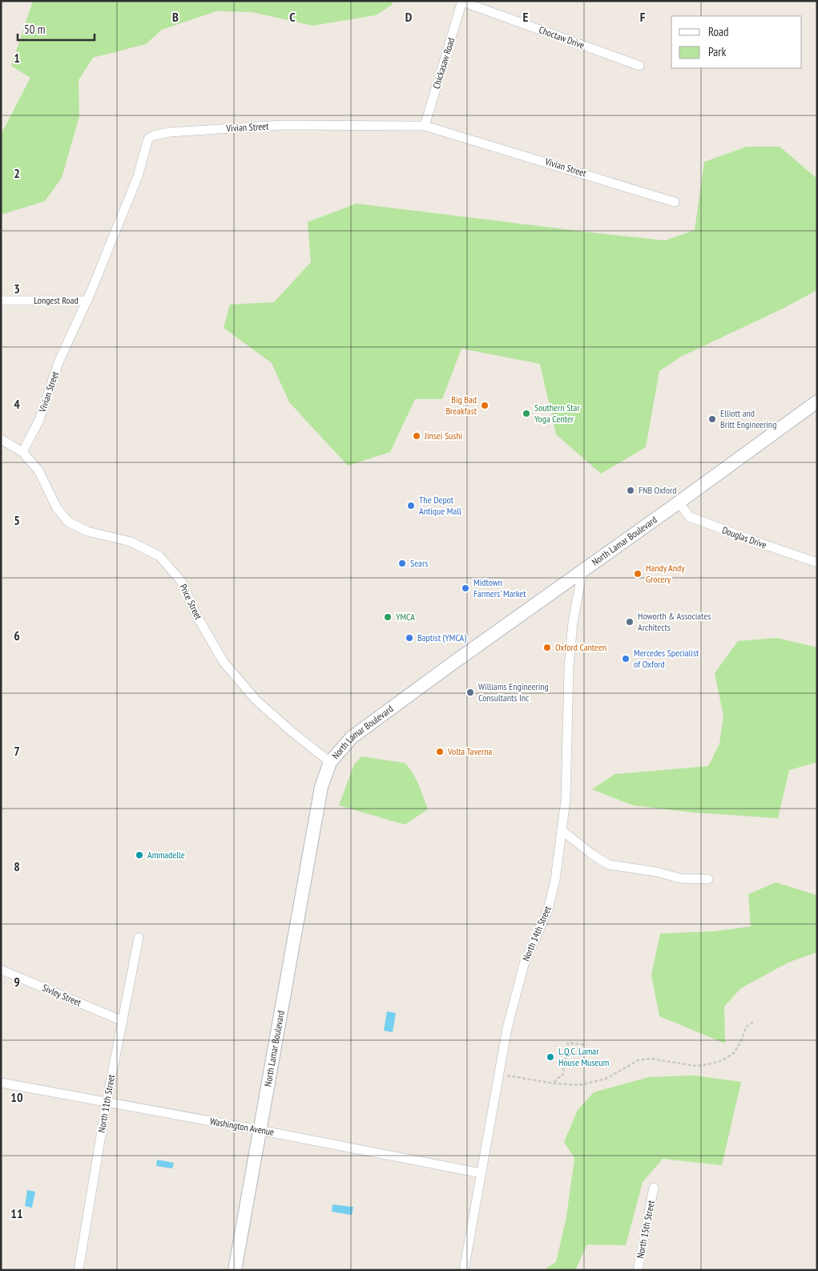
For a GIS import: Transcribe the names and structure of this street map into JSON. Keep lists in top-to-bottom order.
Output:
{
  "streets": {
    "street": [
      "Choctaw Drive",
      "Chickasaw Road",
      "Vivian Street",
      "Longest Road",
      "Douglas Drive",
      "North Lamar Boulevard",
      "Price Street",
      "North 14th Street",
      "Sivley Street",
      "North 11th Street",
      "Washington Avenue",
      "North 15th Street"
    ]
  },
  "crossings": [
    ["Choctaw Drive", "Chickasaw Road"],
    ["Chickasaw Road", "Vivian Street"],
    ["Vivian Street", "Longest Road"],
    ["Vivian Street", "Price Street"],
    ["Douglas Drive", "North Lamar Boulevard"],
    ["North Lamar Boulevard", "Price Street"],
    ["North Lamar Boulevard", "North 14th Street"],
    ["North Lamar Boulevard", "Washington Avenue"],
    ["North 14th Street", "Washington Avenue"],
    ["Sivley Street", "North 11th Street"],
    ["North 11th Street", "Washington Avenue"]
  ],
  "places": [
    "Big Bad Breakfast",
    "Southern Star Yoga Center",
    "Elliott and Britt Engineering",
    "Jinsei Sushi",
    "FNB Oxford",
    "The Depot Antique Mall",
    "Sears",
    "Handy Andy Grocery",
    "Midtown Farmers' Market",
    "YMCA",
    "Howorth & Associates Architects",
    "Baptist (YMCA)",
    "Oxford Canteen",
    "Mercedes Specialist of Oxford",
    "Williams Engineering Consultants Inc",
    "Volta Taverna",
    "Ammadelle",
    "L.Q.C. Lamar House Museum"
  ],
  "legend": ["Road", "Park"],
  "scale_bar": "50 m",
  "grid": {
    "columns": [
      "B",
      "C",
      "D",
      "E",
      "F"
    ],
    "rows": [
      "1",
      "2",
      "3",
      "4",
      "5",
      "6",
      "7",
      "8",
      "9",
      "10",
      "11"
    ]
  }
}
